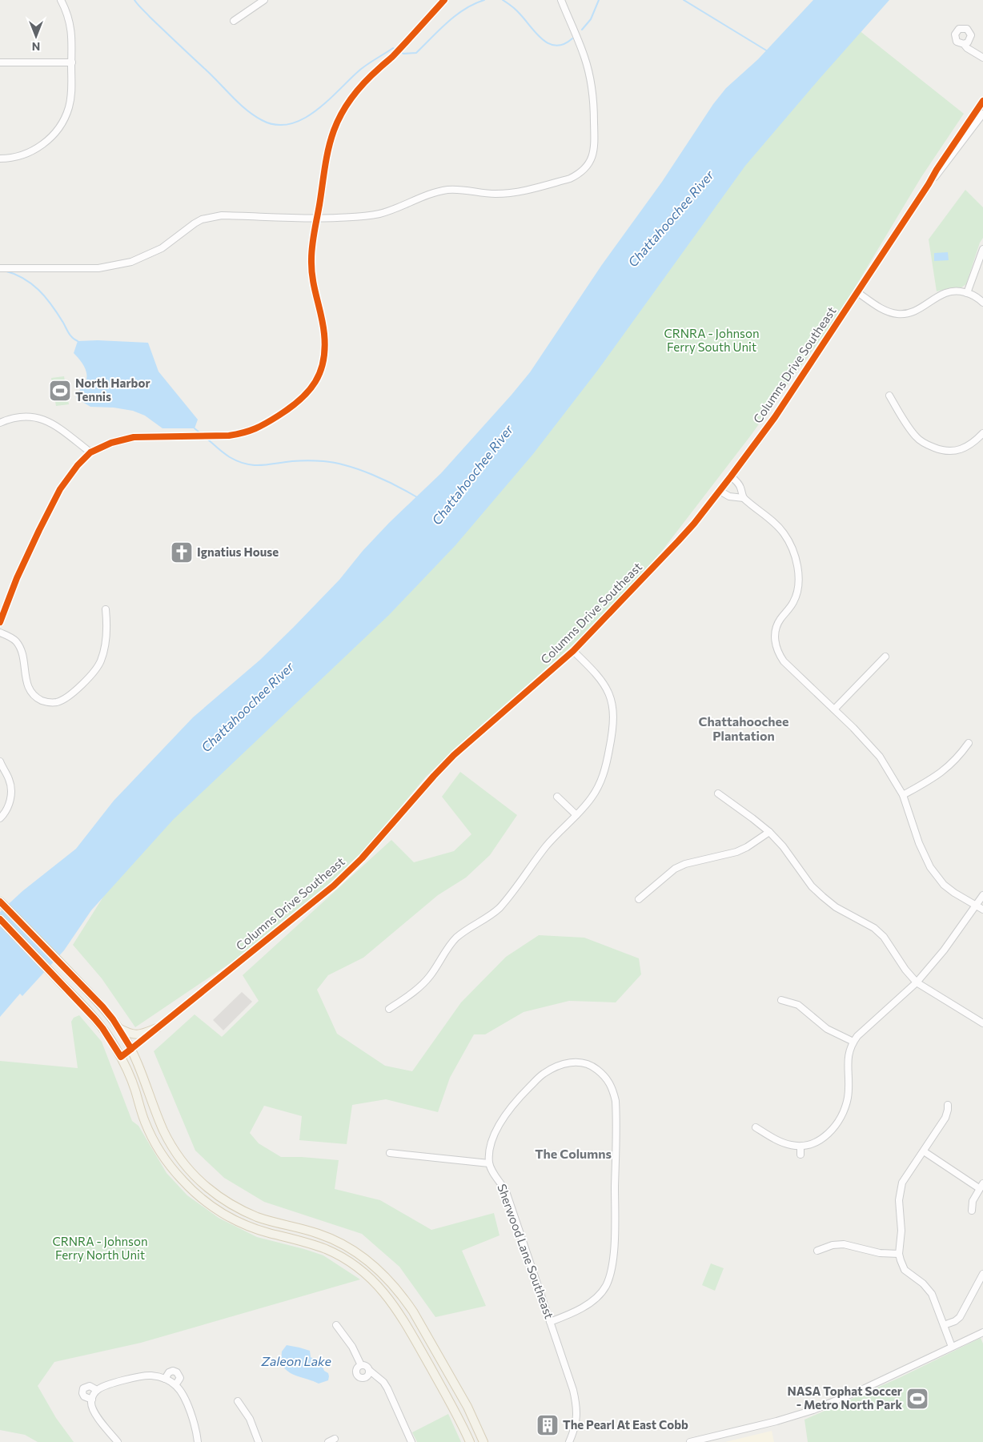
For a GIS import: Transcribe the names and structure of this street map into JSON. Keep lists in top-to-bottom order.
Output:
{
  "streets": {
    "street": ["Columns Drive Southeast", "Sherwood Lane Southeast"]
  },
  "districts": ["Chattahoochee Plantation", "The Columns"],
  "water": ["Chattahoochee River", "Zaleon Lake"],
  "parks": ["CRNRA - Johnson Ferry South Unit", "CRNRA - Johnson Ferry North Unit"],
  "places": {
    "sports": ["North Harbor Tennis", "NASA Tophat Soccer - Metro North Park"],
    "church": ["Ignatius House"],
    "building": ["The Pearl At East Cobb"]
  },
  "north": "bottom"
}
